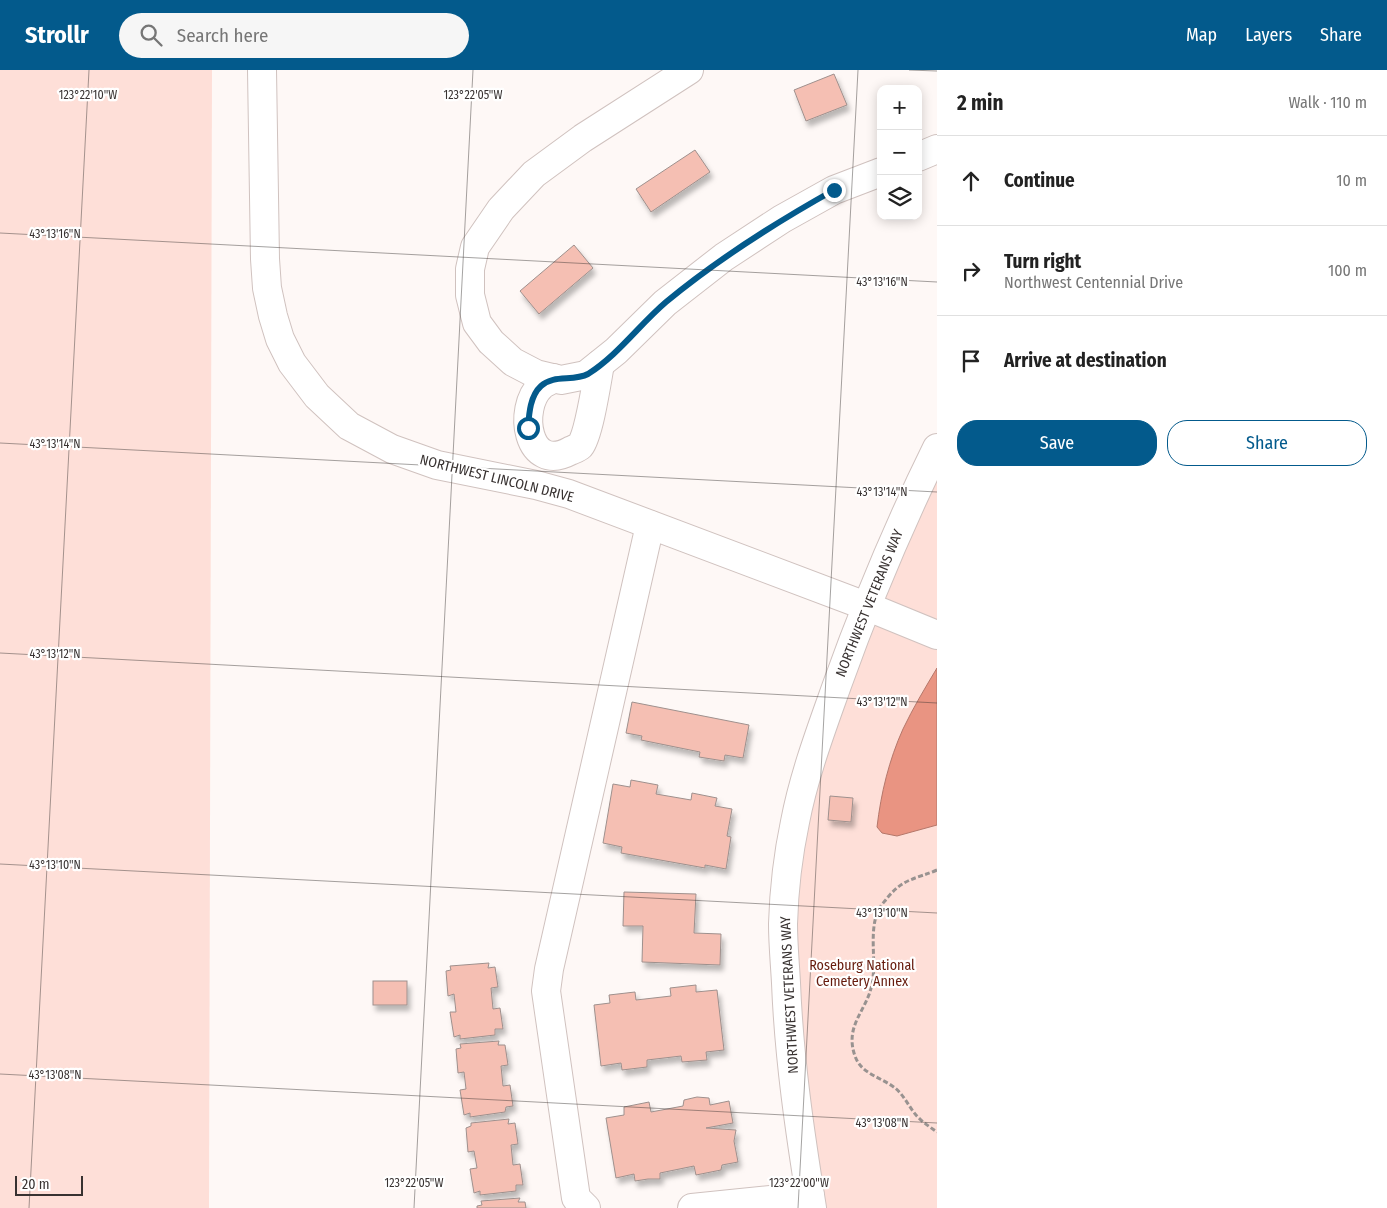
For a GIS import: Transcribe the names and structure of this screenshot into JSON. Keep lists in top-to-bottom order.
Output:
{
  "streets": {
    "street": ["NORTHWEST LINCOLN DRIVE", "NORTHWEST VETERANS WAY"]
  },
  "crossings": [
    ["NORTHWEST LINCOLN DRIVE", "NORTHWEST VETERANS WAY"]
  ],
  "parks": ["Roseburg National Cemetery Annex"],
  "scale_bar": "20 m",
  "page": {
    "header": "Strollr",
    "search": "Search here",
    "nav": ["Map", "Layers", "Share"],
    "heading": ["2 min", "Walk · 110 m"],
    "map_buttons": ["+", "−"],
    "list": [
      ["Continue", "10 m"],
      ["Turn right", "Northwest Centennial Drive", "100 m"],
      "Arrive at destination"
    ],
    "buttons": ["Save", "Share"],
    "scale": "20 m"
  },
  "coordinates": [
    "123°22'10\"W",
    "123°22'05\"W",
    "43°13'16\"N",
    "43°13'14\"N",
    "43°13'12\"N",
    "43°13'10\"N",
    "43°13'08\"N",
    "123°22'00\"W"
  ]
}
